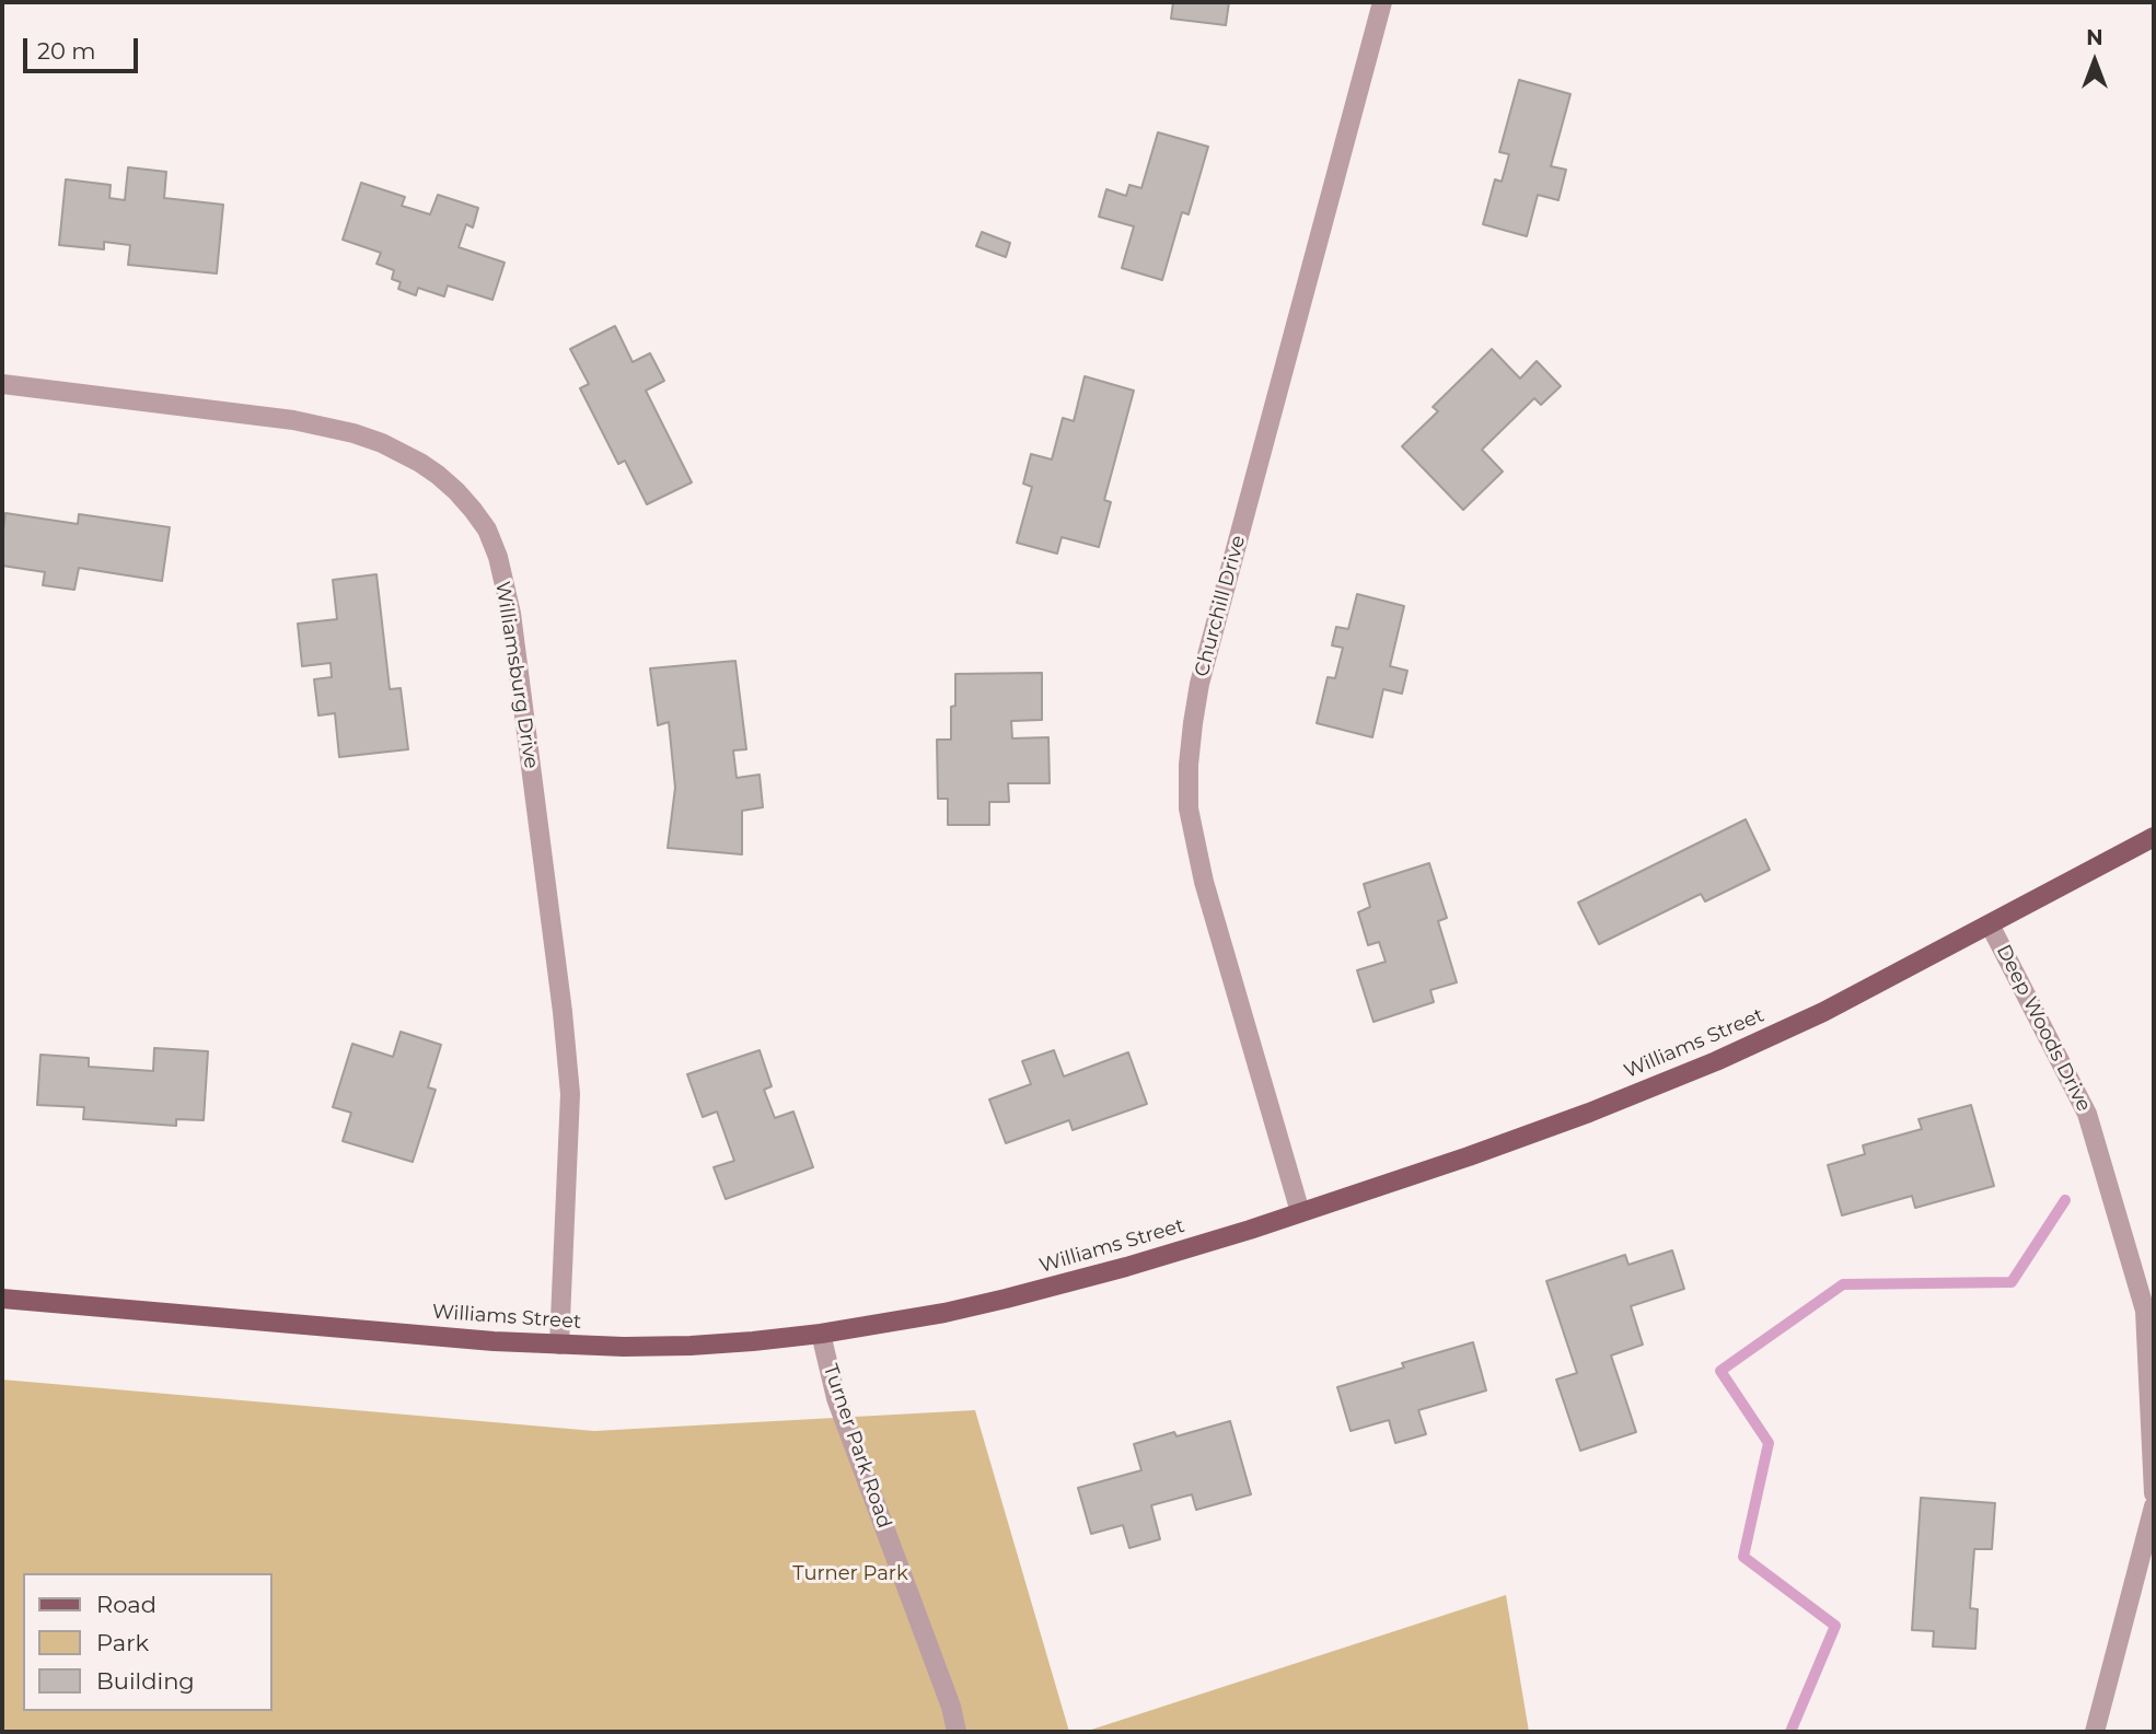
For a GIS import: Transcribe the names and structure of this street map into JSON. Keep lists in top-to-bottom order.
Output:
{
  "streets": {
    "main road": ["Williams Street"],
    "street": [
      "Churchill Drive",
      "Williamsburg Drive",
      "Deep Woods Drive",
      "Turner Park Road"
    ]
  },
  "crossings": [
    ["Churchill Drive", "Williams Street"],
    ["Williamsburg Drive", "Williams Street"],
    ["Deep Woods Drive", "Williams Street"],
    ["Williams Street", "Turner Park Road"]
  ],
  "parks": ["Turner Park"],
  "legend": ["Road", "Park", "Building"],
  "scale_bar": "20 m",
  "north": "top"
}
